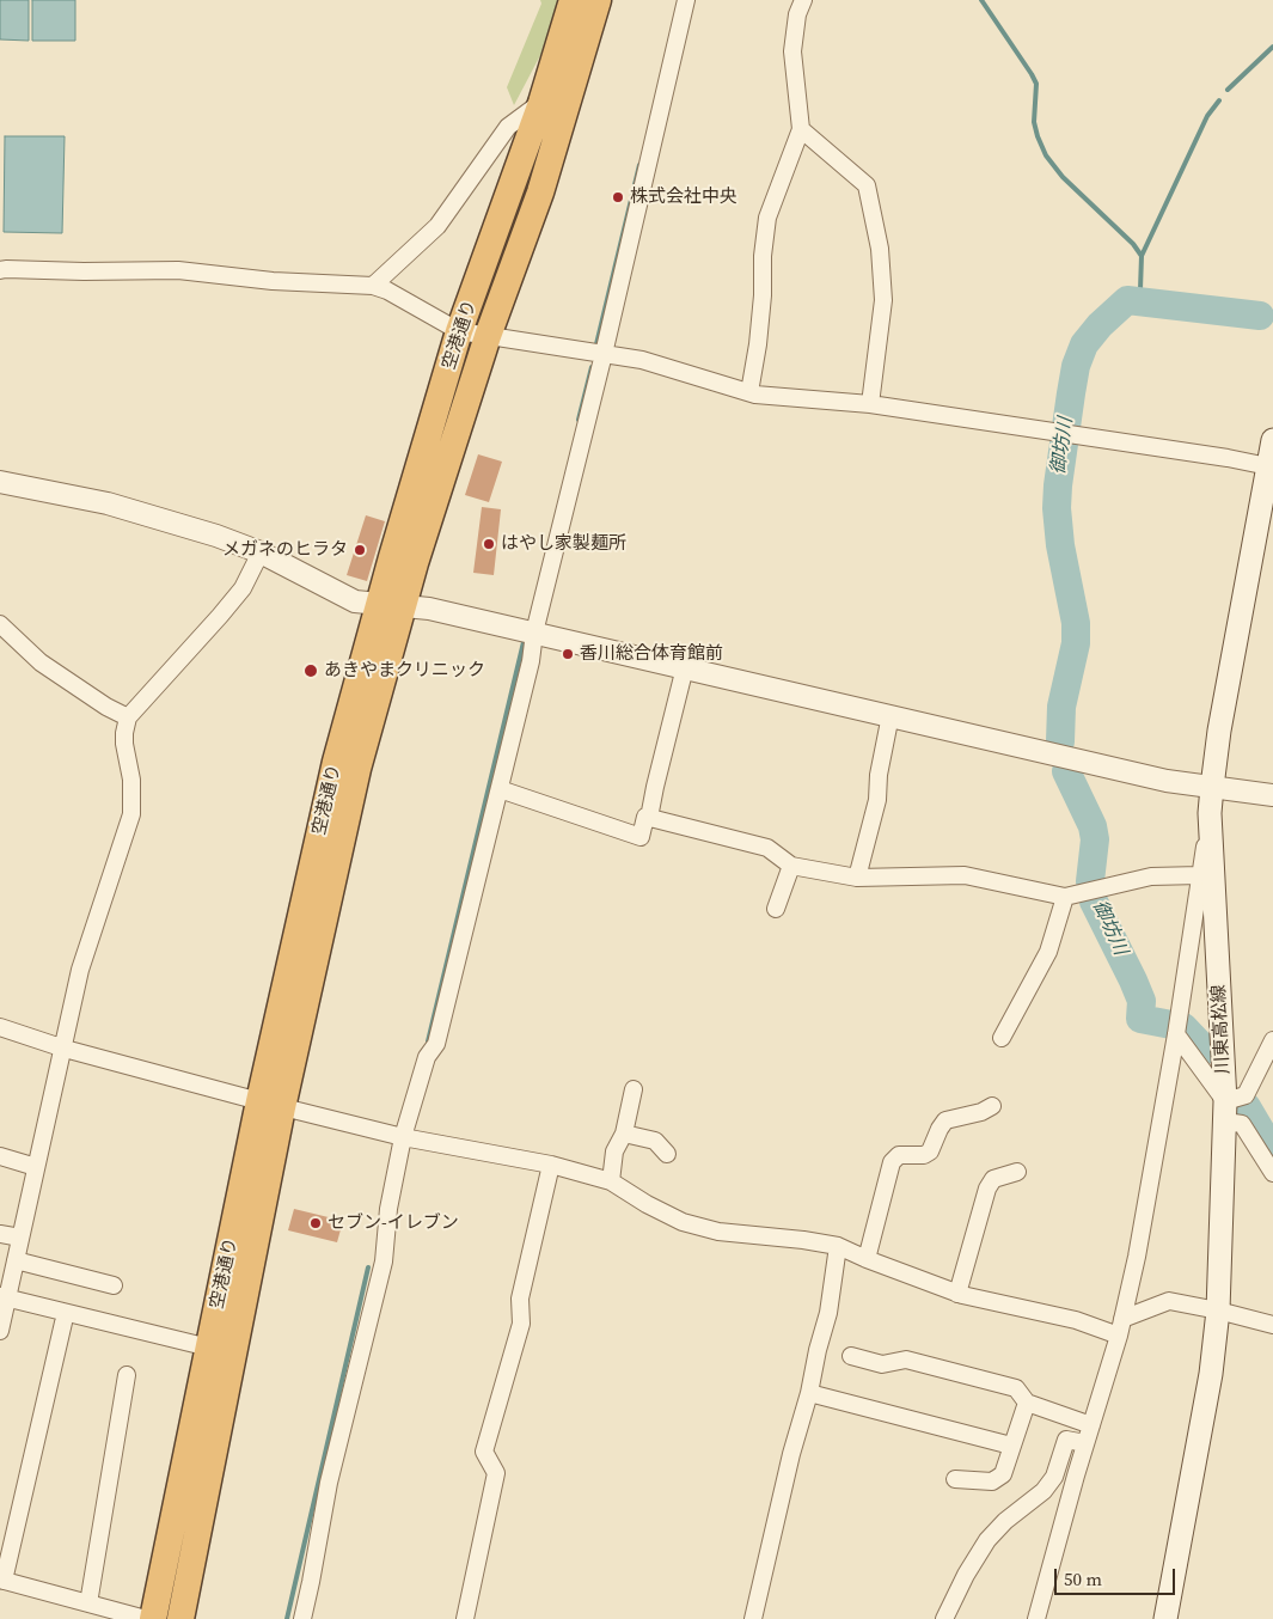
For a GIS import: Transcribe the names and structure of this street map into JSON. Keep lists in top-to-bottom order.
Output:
{
  "streets": {
    "highway": ["空港通り"],
    "main road": ["川東高松線"]
  },
  "water": ["御坊川"],
  "places": [
    "株式会社中央",
    "はやし家製麺所",
    "メガネのヒラタ",
    "香川総合体育館前",
    "あきやまクリニック",
    "セブン-イレブン"
  ],
  "scale_bar": "50 m"
}
